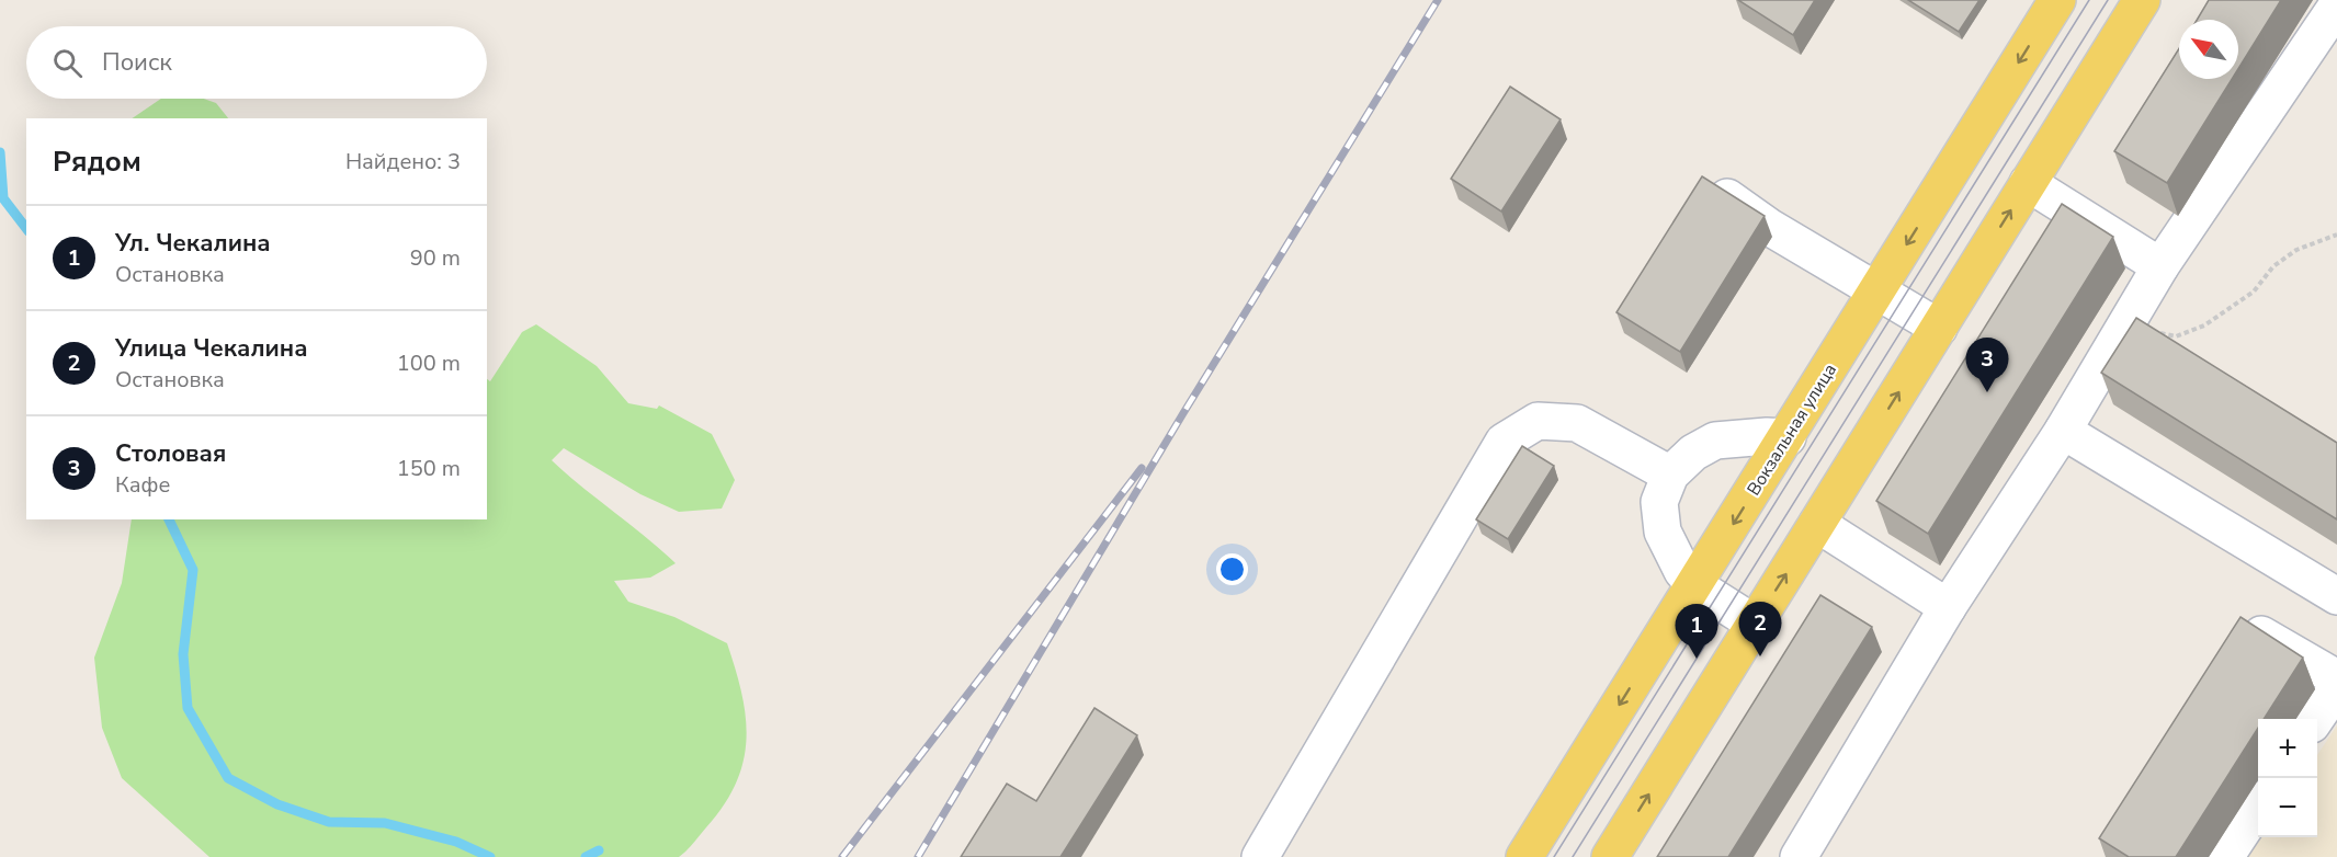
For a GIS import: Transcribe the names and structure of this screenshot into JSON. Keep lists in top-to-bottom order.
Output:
{
  "streets": {
    "main road": ["Вокзальная улица"]
  },
  "north": "top left",
  "page": {
    "search": "Поиск",
    "heading": ["Рядом", "Найдено: 3"],
    "list": [
      {
        "mark": "1",
        "name": "Ул. Чекалина",
        "note": "Остановка",
        "value": "90 m"
      },
      {
        "mark": "2",
        "name": "Улица Чекалина",
        "note": "Остановка",
        "value": "100 m"
      },
      {
        "mark": "3",
        "name": "Столовая",
        "note": "Кафе",
        "value": "150 m"
      }
    ],
    "pins": ["3", "2", "1"],
    "map_buttons": ["+", "−"]
  }
}
